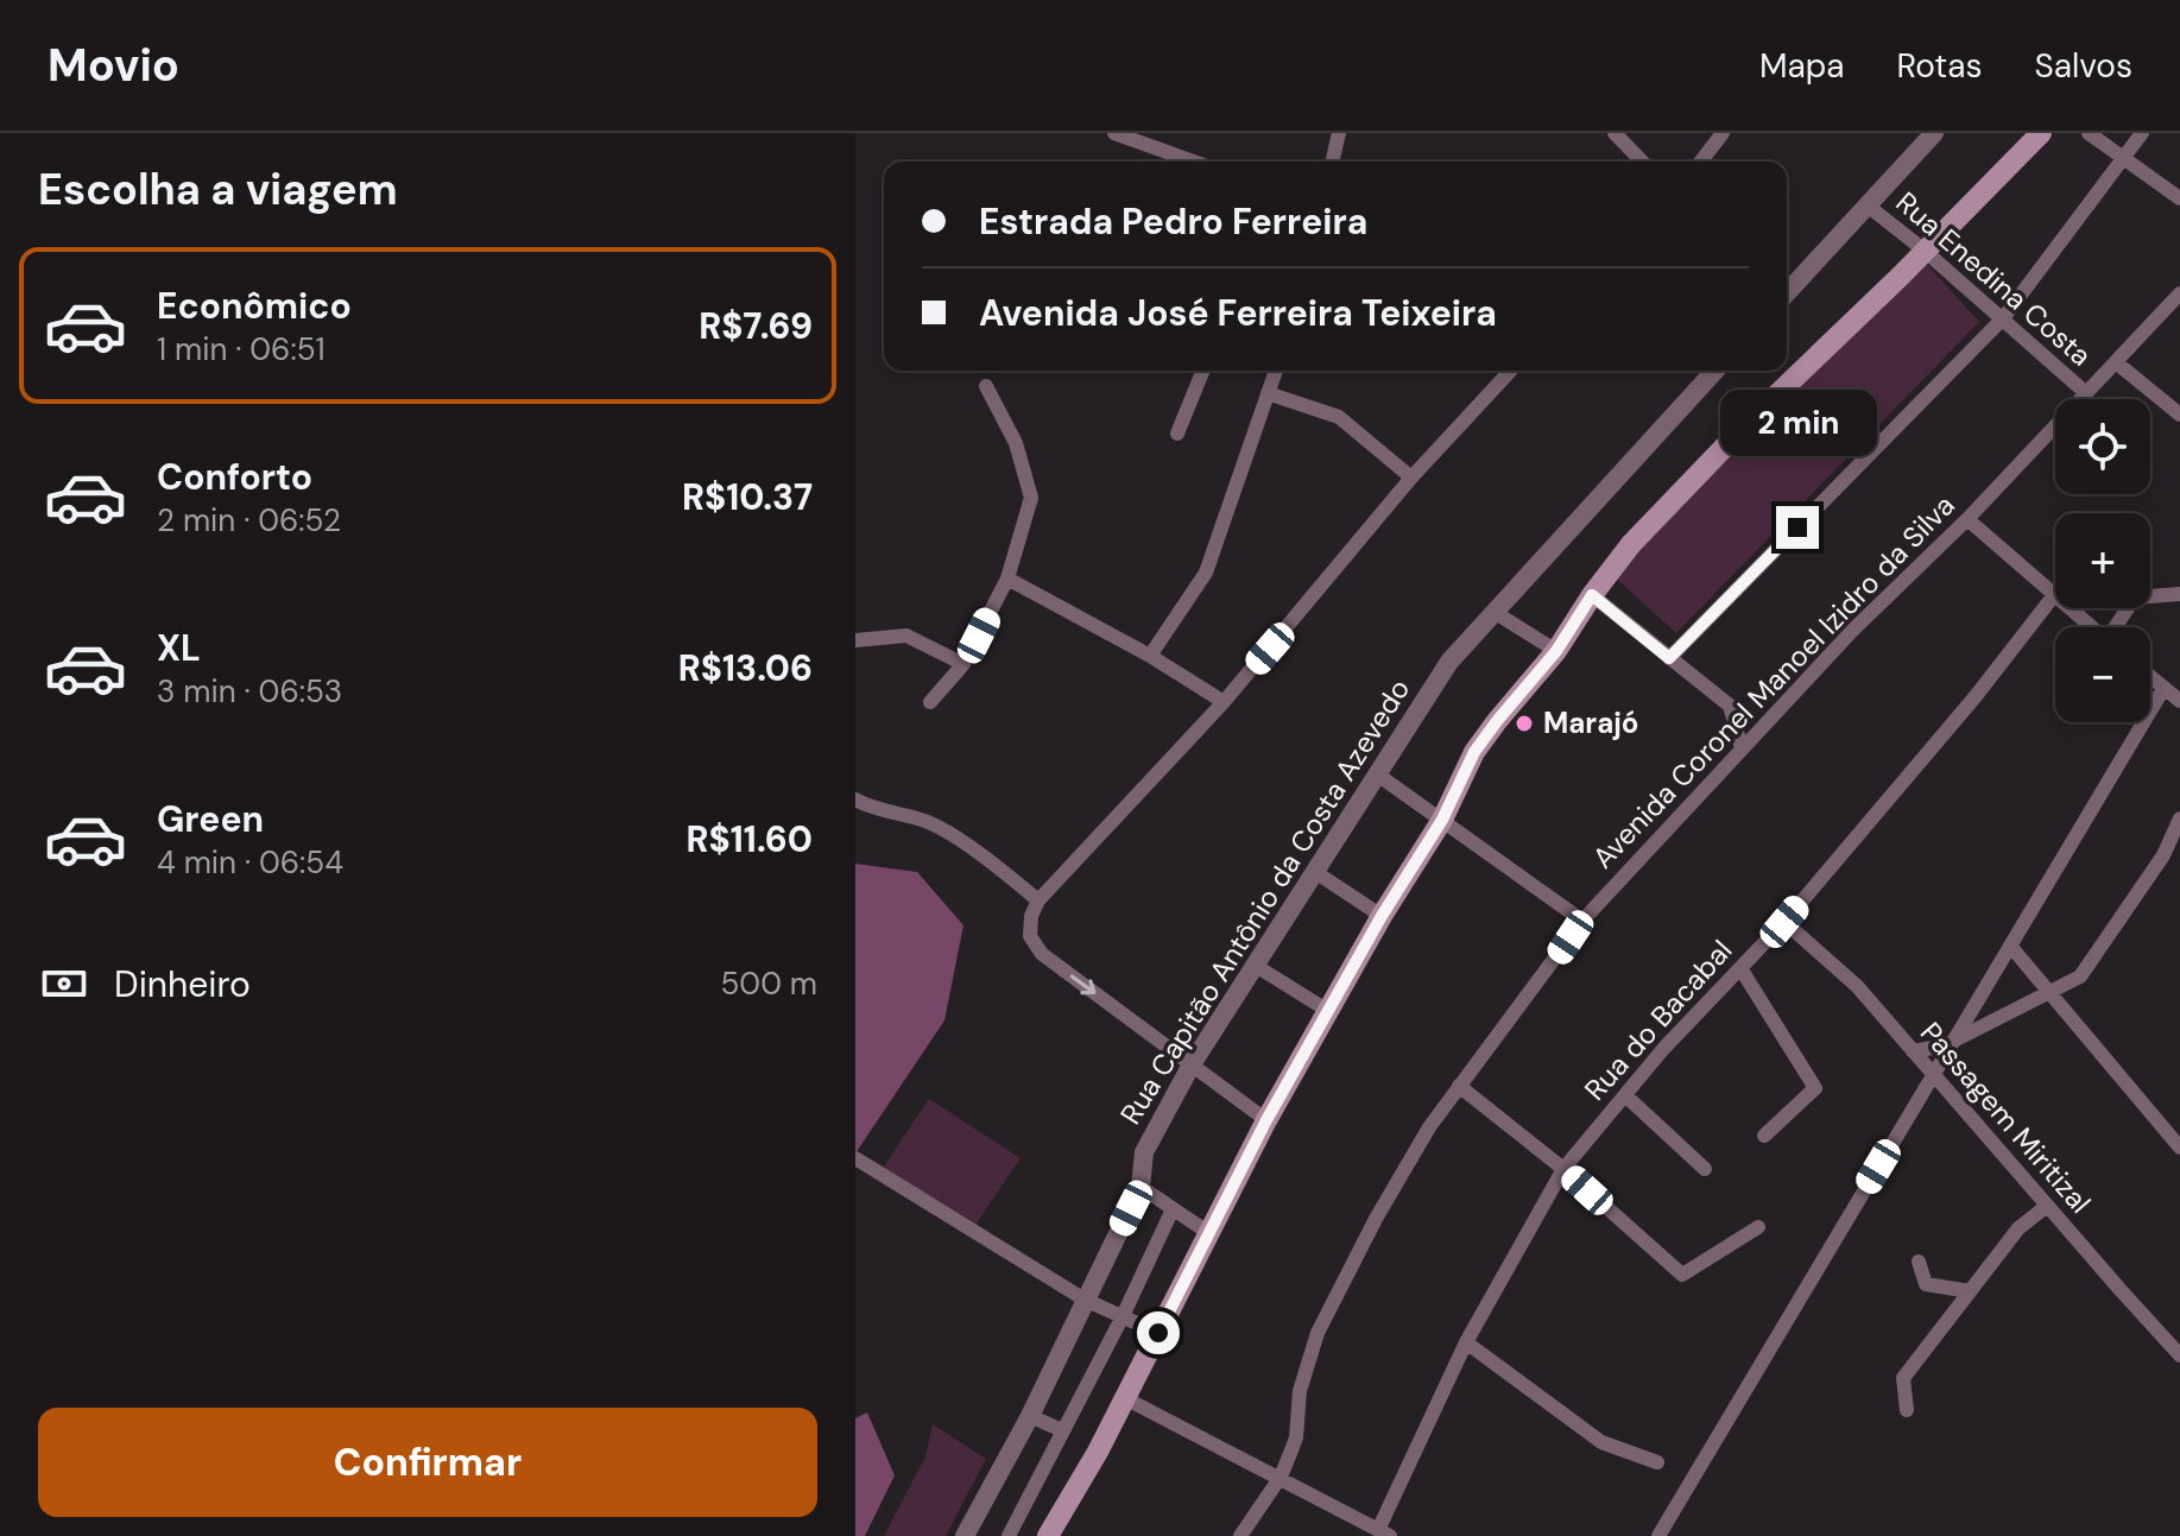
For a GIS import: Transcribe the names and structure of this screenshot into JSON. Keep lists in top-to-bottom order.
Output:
{
  "streets": {
    "street": [
      "Rua Enedina Costa",
      "Avenida Coronel Manoel Izidro da Silva",
      "Rua Capitão Antônio da Costa Azevedo",
      "Rua do Bacabal",
      "Passagem Miritizal"
    ]
  },
  "crossings": [
    ["Rua Enedina Costa", "Avenida Coronel Manoel Izidro da Silva"],
    ["Rua do Bacabal", "Passagem Miritizal"]
  ],
  "places": ["Marajó"],
  "page": {
    "header": "Movio",
    "nav": ["Mapa", "Rotas", "Salvos"],
    "heading": "Escolha a viagem",
    "banner": ["Estrada Pedro Ferreira", "Avenida José Ferreira Teixeira"],
    "list": [
      {
        "name": "Econômico",
        "note": "1 min · 06:51",
        "value": "R$7.69"
      },
      {
        "name": "Conforto",
        "note": "2 min · 06:52",
        "value": "R$10.37"
      },
      {
        "name": "XL",
        "note": "3 min · 06:53",
        "value": "R$13.06"
      },
      {
        "name": "Green",
        "note": "4 min · 06:54",
        "value": "R$11.60"
      }
    ],
    "bubble": "2 min",
    "map_buttons": ["+", "−"],
    "pay": ["Dinheiro", "500 m"],
    "buttons": "Confirmar"
  }
}
